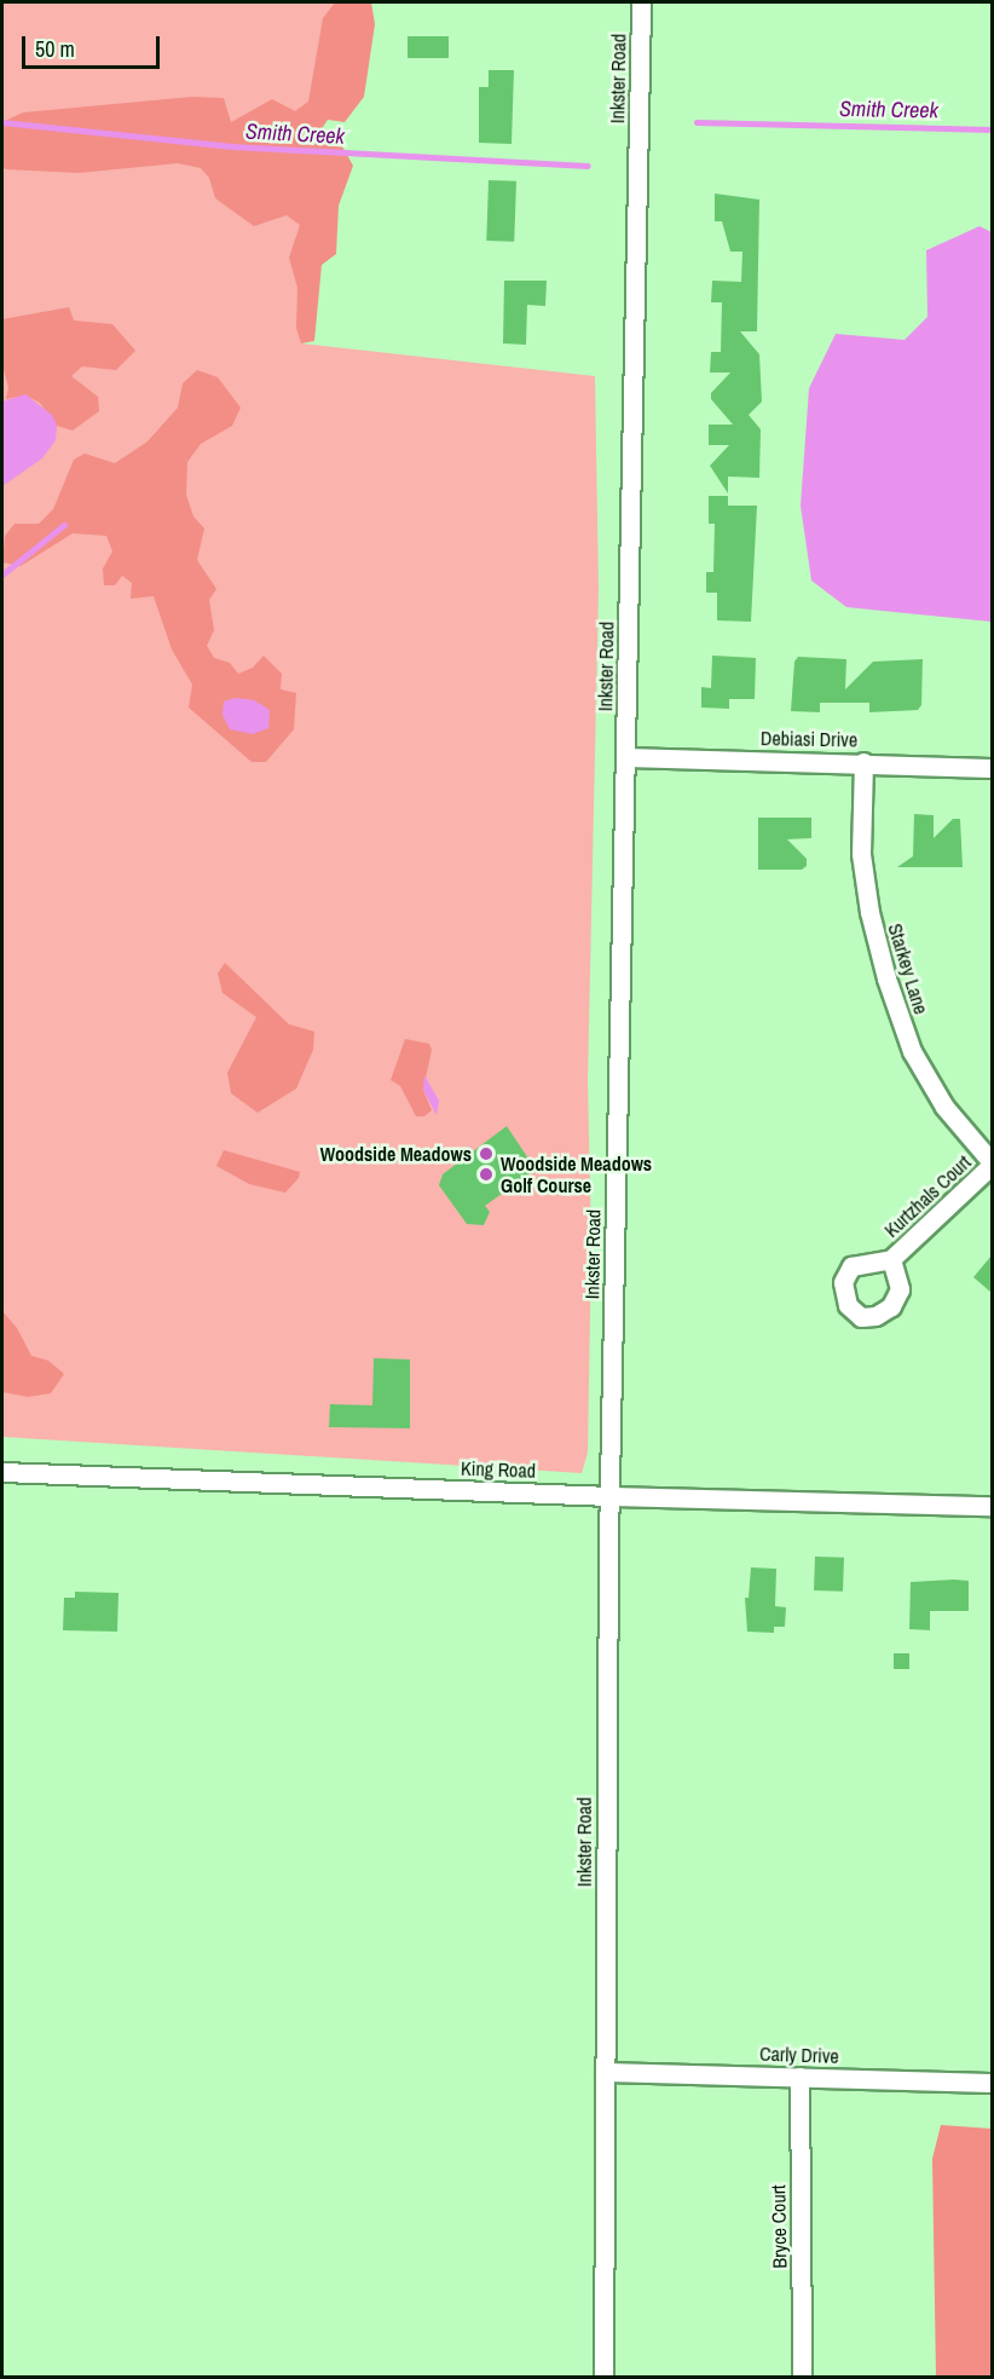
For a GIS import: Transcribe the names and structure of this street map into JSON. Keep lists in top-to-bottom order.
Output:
{
  "streets": {
    "street": [
      "Inkster Road",
      "Debiasi Drive",
      "Starkey Lane",
      "Kurtzhals Court",
      "King Road",
      "Carly Drive",
      "Bryce Court"
    ]
  },
  "crossings": [
    ["Inkster Road", "Debiasi Drive"],
    ["Inkster Road", "King Road"],
    ["Inkster Road", "Carly Drive"],
    ["Debiasi Drive", "Starkey Lane"],
    ["Starkey Lane", "Kurtzhals Court"],
    ["Carly Drive", "Bryce Court"]
  ],
  "water": ["Smith Creek"],
  "places": ["Woodside Meadows", "Woodside Meadows Golf Course"],
  "scale_bar": "50 m"
}
